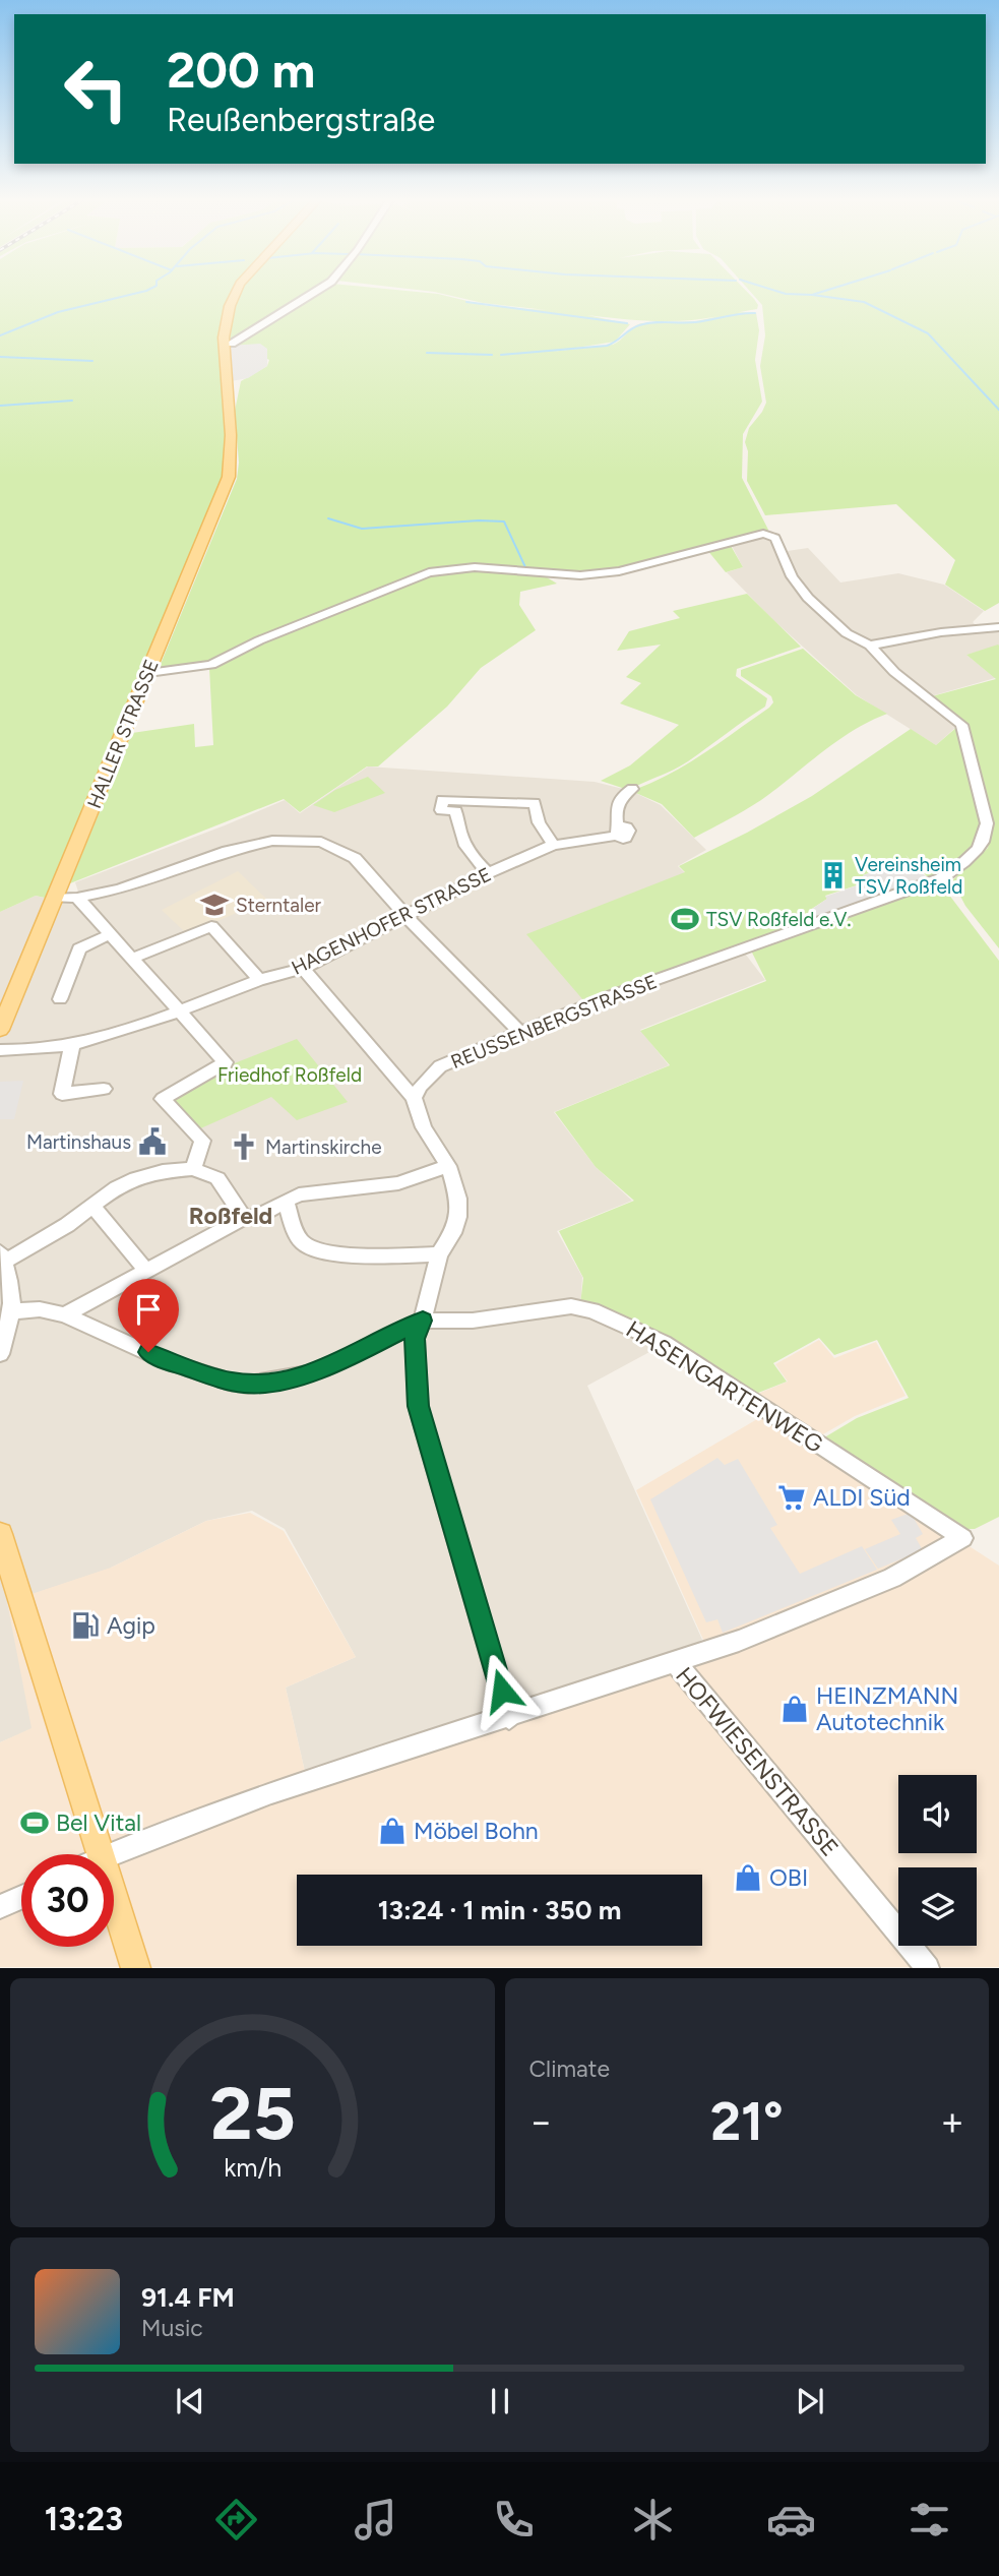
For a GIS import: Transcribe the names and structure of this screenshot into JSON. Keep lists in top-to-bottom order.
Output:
{
  "streets": {
    "main road": ["HALLER STRASSE"],
    "street": [
      "HAGENHOFER STRASSE",
      "REUSSENBERGSTRASSE",
      "HASENGARTENWEG",
      "HOFWIESENSTRASSE"
    ]
  },
  "crossings": [
    ["HASENGARTENWEG", "HOFWIESENSTRASSE"]
  ],
  "districts": ["Roßfeld"],
  "parks": ["Friedhof Roßfeld"],
  "places": {
    "building": ["Vereinsheim TSV Roßfeld"],
    "school or university": ["Sterntaler"],
    "sports": ["TSV Roßfeld e.V.", "Bel Vital"],
    "public building": ["Martinshaus"],
    "church": ["Martinskirche"],
    "supermarket": ["ALDI Süd"],
    "fuel station": ["Agip"],
    "shop": ["HEINZMANN Autotechnik", "Möbel Bohn", "OBI"]
  },
  "page": {
    "turn": ["200 m", "Reußenbergstraße"],
    "limit": "30",
    "trip": "13:24 · 1 min · 350 m",
    "tile": "Climate",
    "heat": ["−", "21°", "+"],
    "song": ["91.4 FM", "Music"],
    "tabs": "13:23",
    "gauge": ["25", "km/h"]
  }
}
